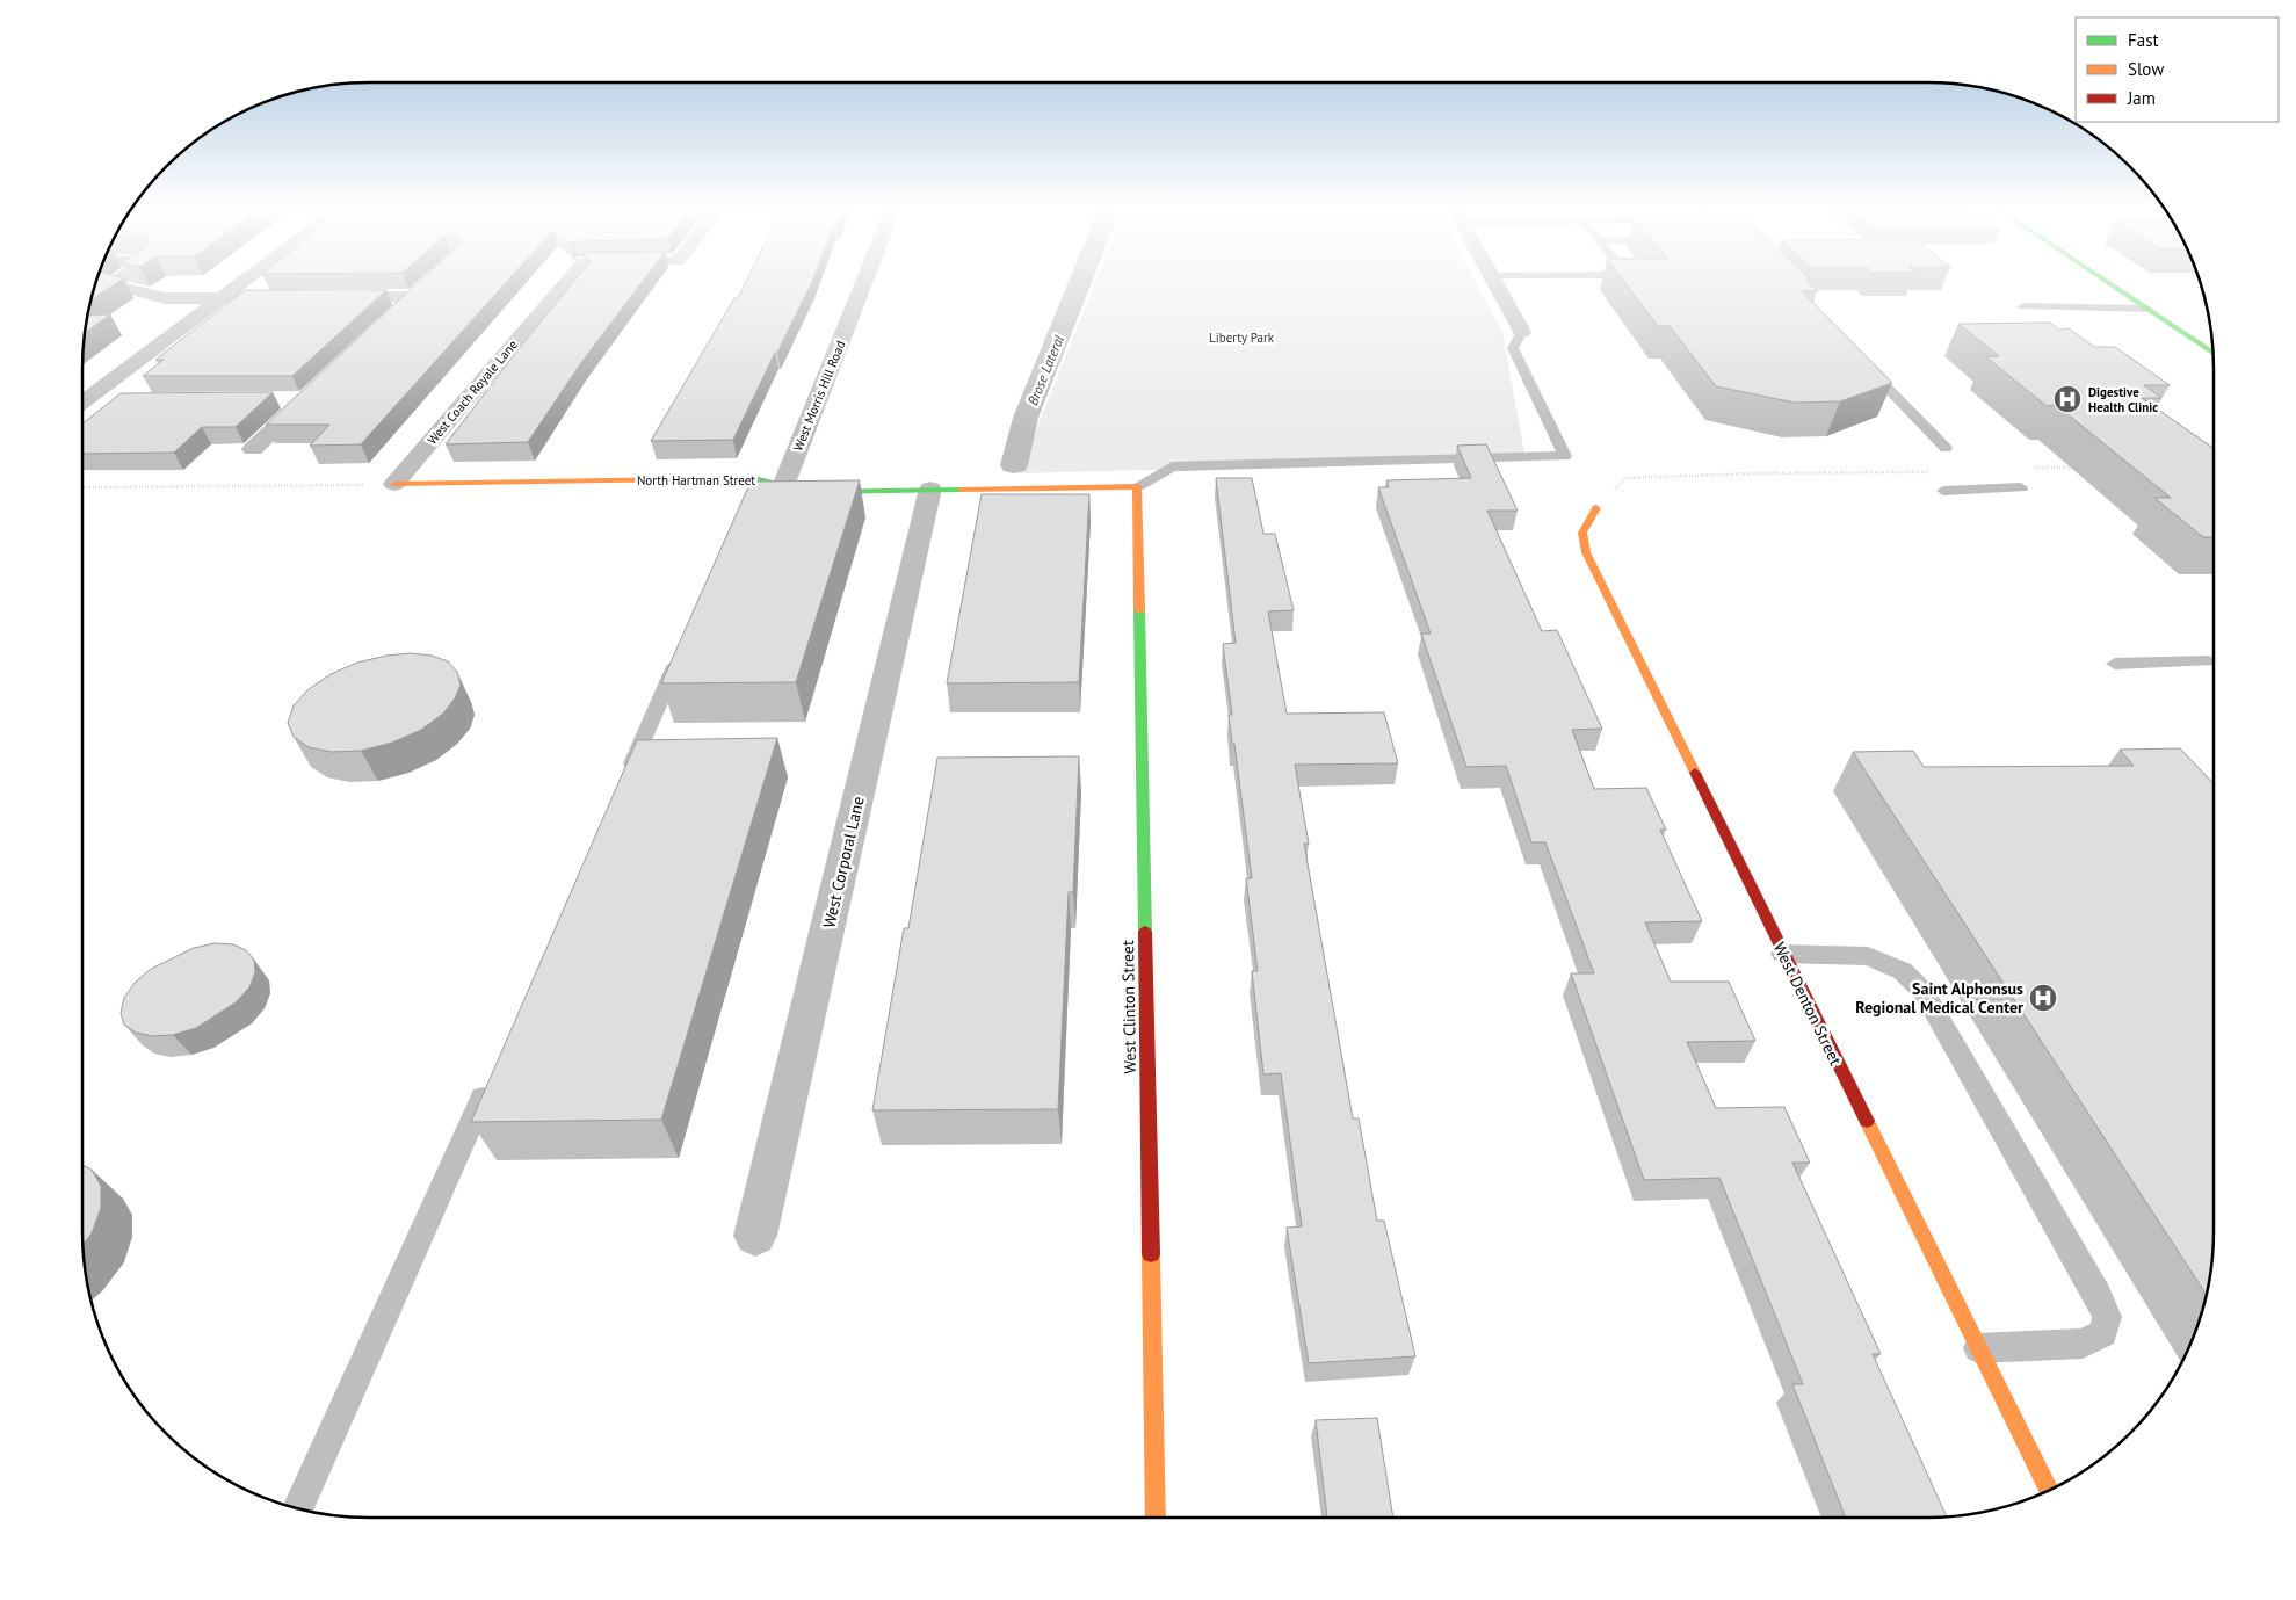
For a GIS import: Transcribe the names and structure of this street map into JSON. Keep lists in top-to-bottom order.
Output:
{
  "streets": {
    "street": [
      "West Coach Royale Lane",
      "West Morris Hill Road",
      "North Hartman Street",
      "West Corporal Lane",
      "West Denton Street",
      "West Clinton Street"
    ]
  },
  "crossings": [
    ["West Coach Royale Lane", "North Hartman Street"],
    ["West Morris Hill Road", "North Hartman Street"],
    ["North Hartman Street", "West Corporal Lane"],
    ["North Hartman Street", "West Clinton Street"]
  ],
  "water": ["Brose Lateral"],
  "parks": ["Liberty Park"],
  "places": {
    "hospital": ["Digestive Health Clinic", "Saint Alphonsus Regional Medical Center"]
  },
  "legend": ["Fast", "Slow", "Jam"]
}
